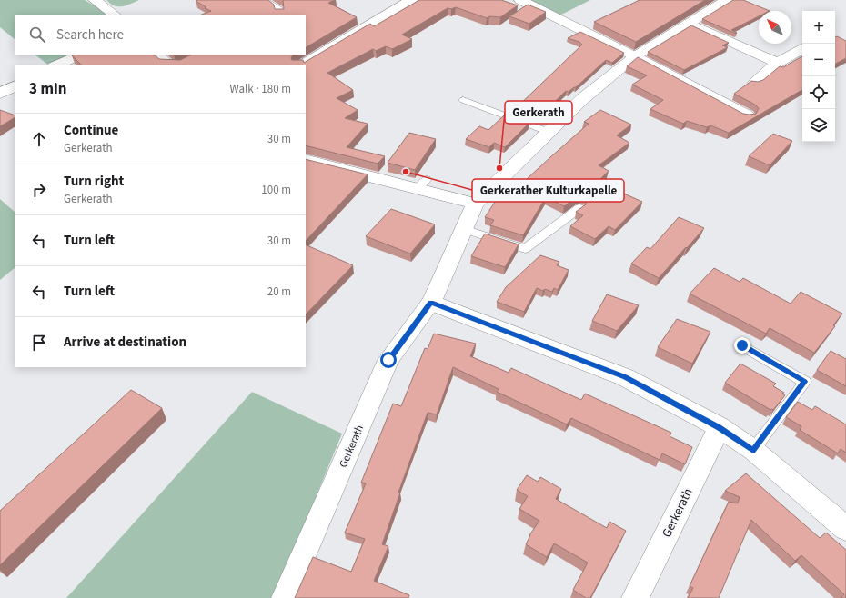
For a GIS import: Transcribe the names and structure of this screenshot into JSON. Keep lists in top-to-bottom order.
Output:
{
  "streets": {
    "street": ["Gerkerath"]
  },
  "places": ["Gerkerath", "Gerkerather Kulturkapelle"],
  "north": "top left",
  "page": {
    "map_buttons": ["+", "−"],
    "search": "Search here",
    "heading": ["3 min", "Walk · 180 m"],
    "list": [
      ["Continue", "Gerkerath", "30 m"],
      ["Turn right", "Gerkerath", "100 m"],
      ["Turn left", "30 m"],
      ["Turn left", "20 m"],
      "Arrive at destination"
    ]
  }
}
